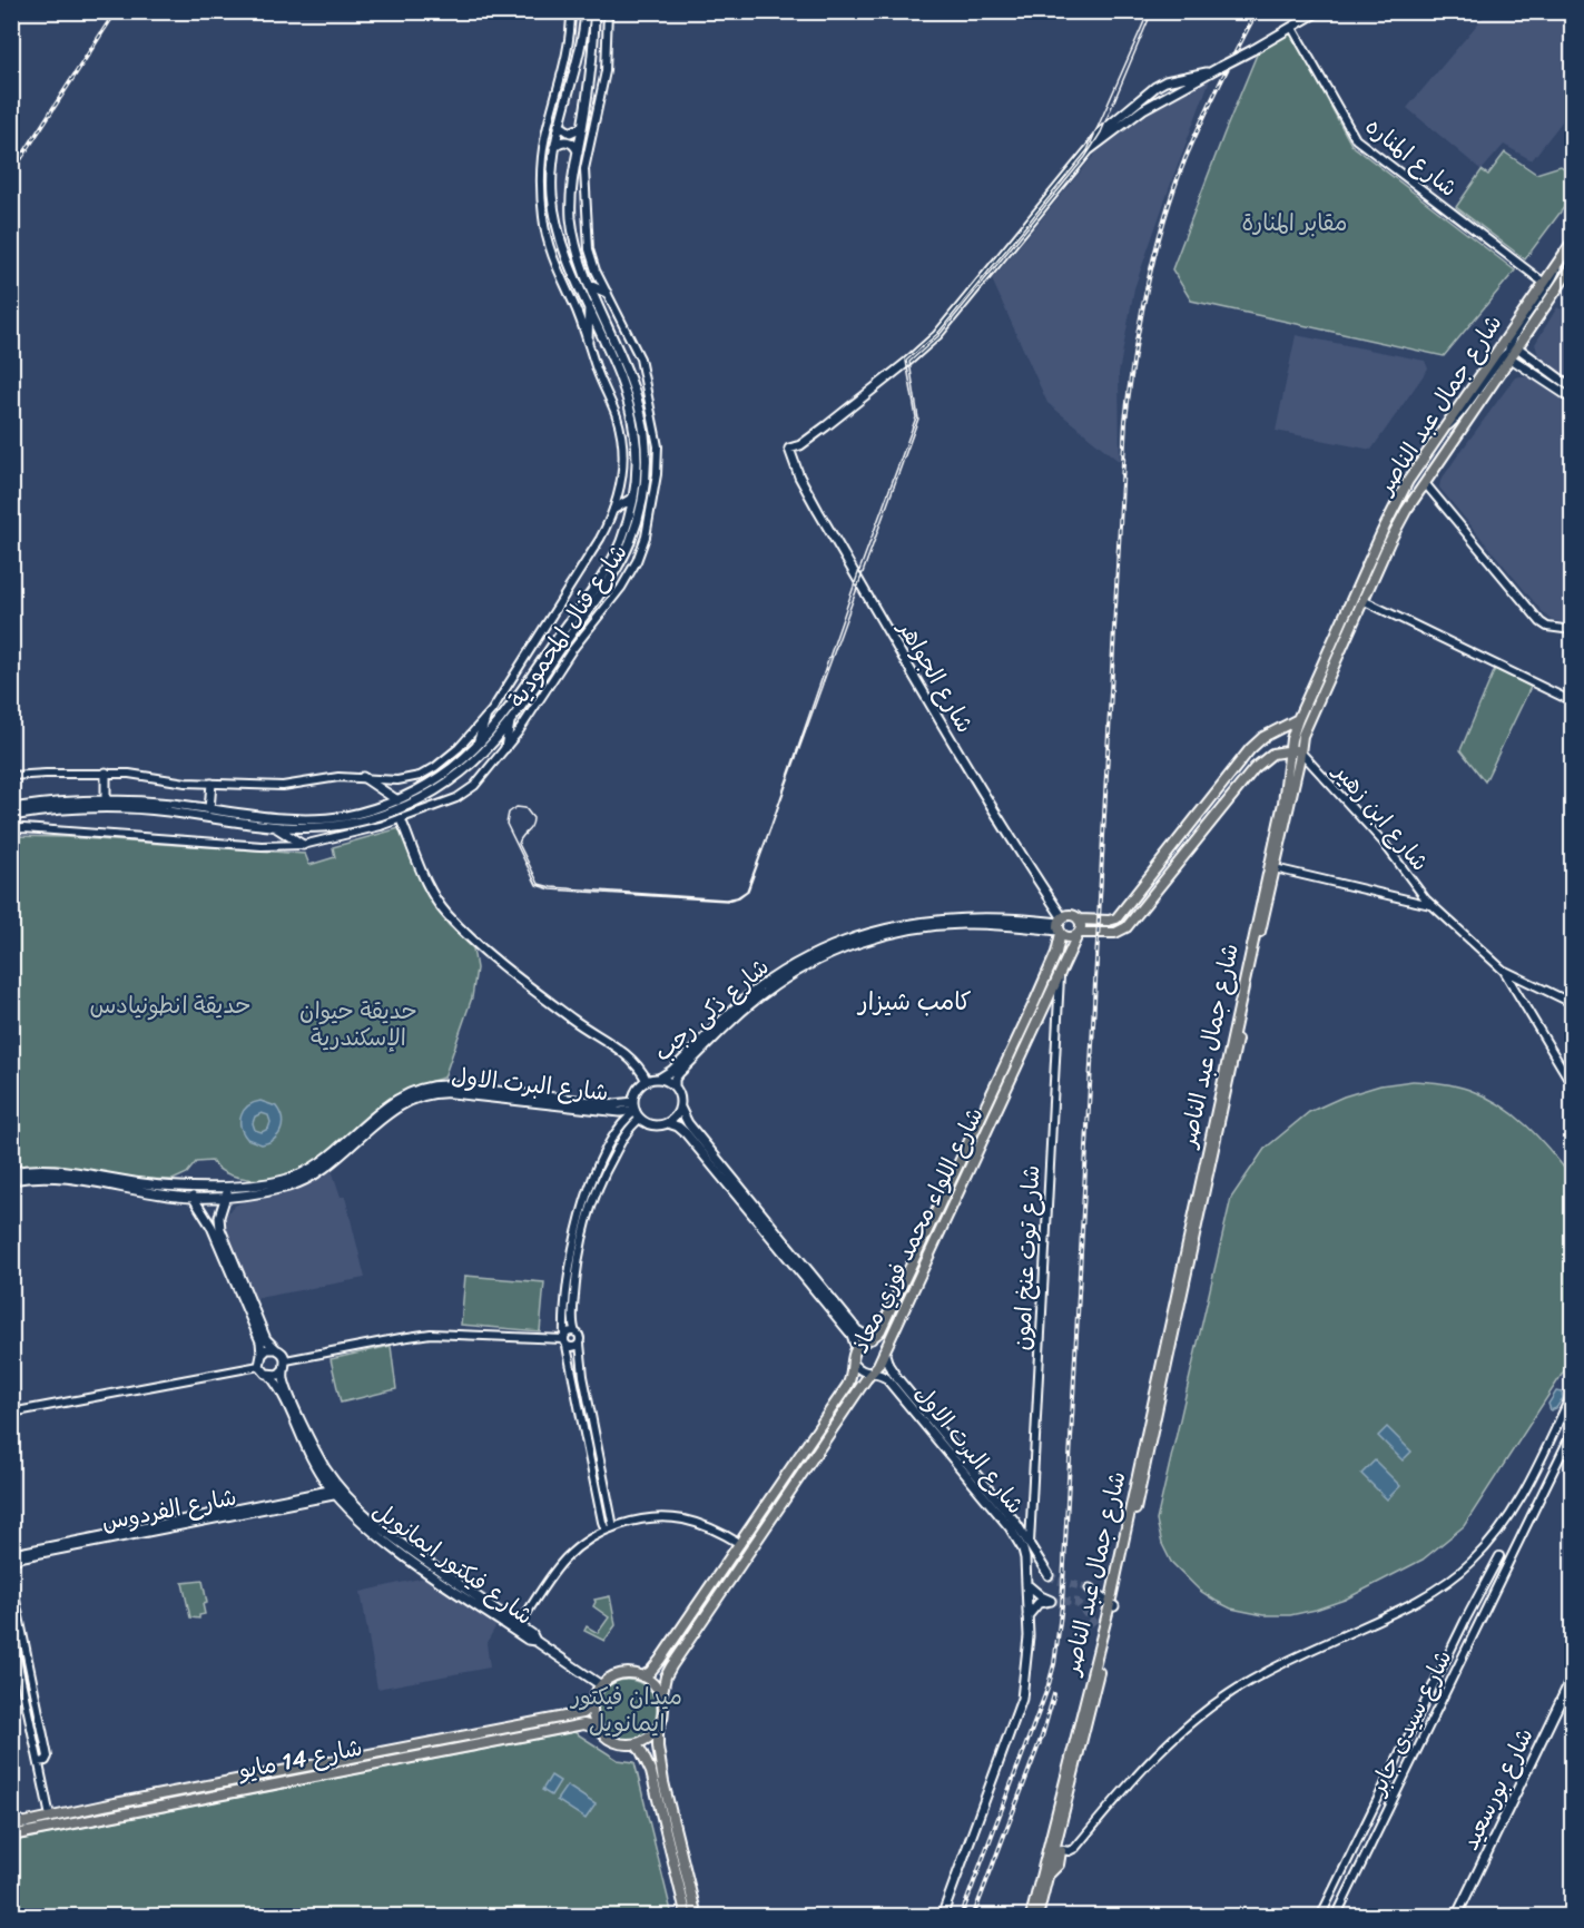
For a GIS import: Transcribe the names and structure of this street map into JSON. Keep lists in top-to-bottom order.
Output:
{
  "streets": {
    "main road": [
      "شارع جمال عبد الناصر",
      "شارع الجواهر",
      "شارع ذكى رجب",
      "شارع البرت الاول",
      "شارع اللواء محمد فوزي معاذ",
      "شارع فيكتور ايمانويل",
      "شارع 14 مايو",
      "شارع بورسعيد"
    ],
    "street": [
      "شارع المناره",
      "شارع قنال المحمودية",
      "شارع ابن زهير",
      "شارع توت عنخ امون",
      "شارع الفردوس",
      "شارع سيدى جابر"
    ]
  },
  "crossings": [
    ["شارع المناره", "شارع جمال عبد الناصر"],
    ["شارع جمال عبد الناصر", "شارع ابن زهير"],
    ["شارع قنال المحمودية", "شارع البرت الاول"],
    ["شارع الجواهر", "شارع ذكى رجب"],
    ["شارع الجواهر", "شارع اللواء محمد فوزي معاذ"],
    ["شارع ذكى رجب", "شارع البرت الاول"],
    ["شارع ذكى رجب", "شارع اللواء محمد فوزي معاذ"],
    ["شارع البرت الاول", "شارع اللواء محمد فوزي معاذ"],
    ["شارع البرت الاول", "شارع توت عنخ امون"],
    ["شارع اللواء محمد فوزي معاذ", "شارع توت عنخ امون"],
    ["شارع اللواء محمد فوزي معاذ", "شارع فيكتور ايمانويل"],
    ["شارع اللواء محمد فوزي معاذ", "شارع 14 مايو"],
    ["شارع الفردوس", "شارع فيكتور ايمانويل"],
    ["شارع فيكتور ايمانويل", "شارع 14 مايو"]
  ],
  "districts": ["كامب شيزار"],
  "parks": [
    "مقابر المنارة",
    "حديقة انطونيادس",
    "حديقة حيوان الإسكندرية",
    "ميدان فيكتور ايمانويل"
  ]
}
